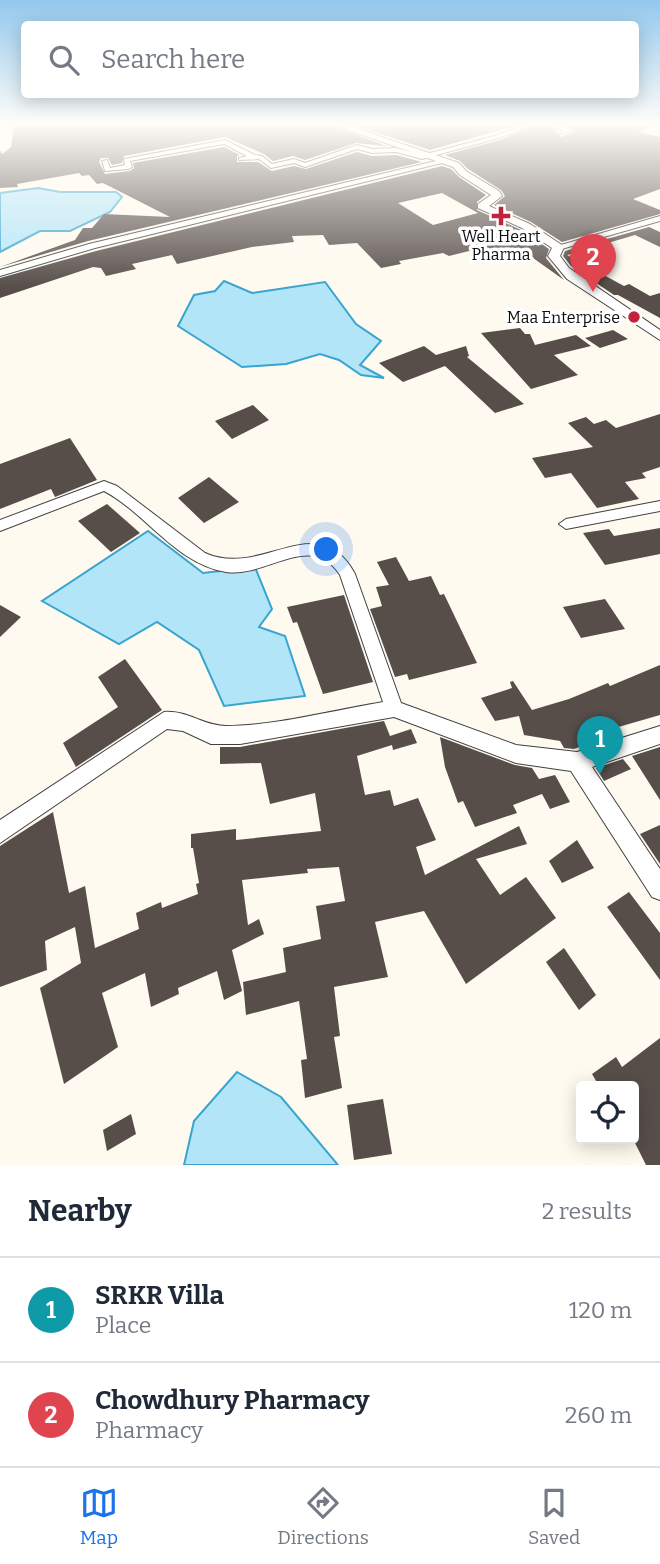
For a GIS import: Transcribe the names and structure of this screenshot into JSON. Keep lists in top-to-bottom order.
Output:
{
  "places": {
    "health": ["Well Heart Pharma"],
    "other": ["Maa Enterprise"]
  },
  "page": {
    "search": "Search here",
    "pins": ["2", "1"],
    "heading": ["Nearby", "2 results"],
    "list": [
      {
        "mark": "1",
        "name": "SRKR Villa",
        "note": "Place",
        "value": "120 m"
      },
      {
        "mark": "2",
        "name": "Chowdhury Pharmacy",
        "note": "Pharmacy",
        "value": "260 m"
      }
    ],
    "nav": ["Map", "Directions", "Saved"]
  }
}
